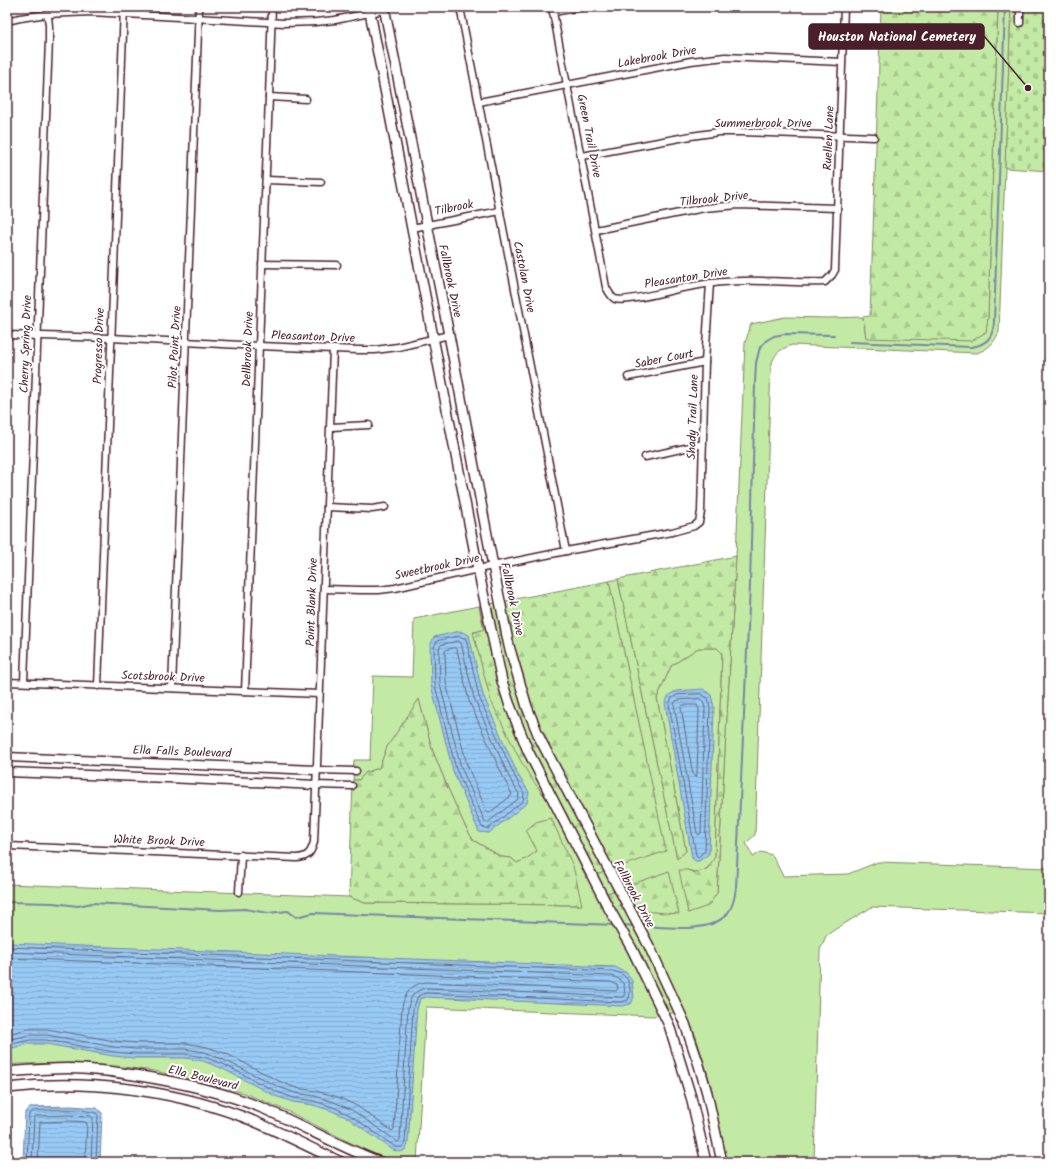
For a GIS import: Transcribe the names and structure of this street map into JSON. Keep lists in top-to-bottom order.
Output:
{
  "streets": {
    "main road": ["Fallbrook Drive", "Ella Boulevard"],
    "street": [
      "Lakebrook Drive",
      "Summerbrook Drive",
      "Green Trail Drive",
      "Ruellen Lane",
      "Tilbrook Drive",
      "Tilbrook",
      "Castolan Drive",
      "Pleasanton Drive",
      "Cherry Spring Drive",
      "Progresso Drive",
      "Pilot Point Drive",
      "Dellbrook Drive",
      "Saber Court",
      "Shady Trail Lane",
      "Sweetbrook Drive",
      "Point Blank Drive",
      "Scotsbrook Drive",
      "Ella Falls Boulevard",
      "White Brook Drive"
    ]
  },
  "crossings": [
    ["Lakebrook Drive", "Green Trail Drive"],
    ["Lakebrook Drive", "Ruellen Lane"],
    ["Lakebrook Drive", "Castolan Drive"],
    ["Summerbrook Drive", "Green Trail Drive"],
    ["Summerbrook Drive", "Ruellen Lane"],
    ["Green Trail Drive", "Tilbrook Drive"],
    ["Green Trail Drive", "Pleasanton Drive"],
    ["Ruellen Lane", "Tilbrook Drive"],
    ["Ruellen Lane", "Pleasanton Drive"],
    ["Tilbrook", "Castolan Drive"],
    ["Tilbrook", "Fallbrook Drive"],
    ["Castolan Drive", "Sweetbrook Drive"],
    ["Pleasanton Drive", "Fallbrook Drive"],
    ["Pleasanton Drive", "Cherry Spring Drive"],
    ["Pleasanton Drive", "Progresso Drive"],
    ["Pleasanton Drive", "Pilot Point Drive"],
    ["Pleasanton Drive", "Dellbrook Drive"],
    ["Pleasanton Drive", "Shady Trail Lane"],
    ["Pleasanton Drive", "Point Blank Drive"],
    ["Fallbrook Drive", "Sweetbrook Drive"],
    ["Cherry Spring Drive", "Scotsbrook Drive"],
    ["Progresso Drive", "Scotsbrook Drive"],
    ["Pilot Point Drive", "Scotsbrook Drive"],
    ["Dellbrook Drive", "Scotsbrook Drive"],
    ["Saber Court", "Shady Trail Lane"],
    ["Shady Trail Lane", "Sweetbrook Drive"],
    ["Sweetbrook Drive", "Point Blank Drive"],
    ["Point Blank Drive", "Scotsbrook Drive"],
    ["Point Blank Drive", "Ella Falls Boulevard"],
    ["Point Blank Drive", "White Brook Drive"]
  ],
  "places": ["Houston National Cemetery"]
}
